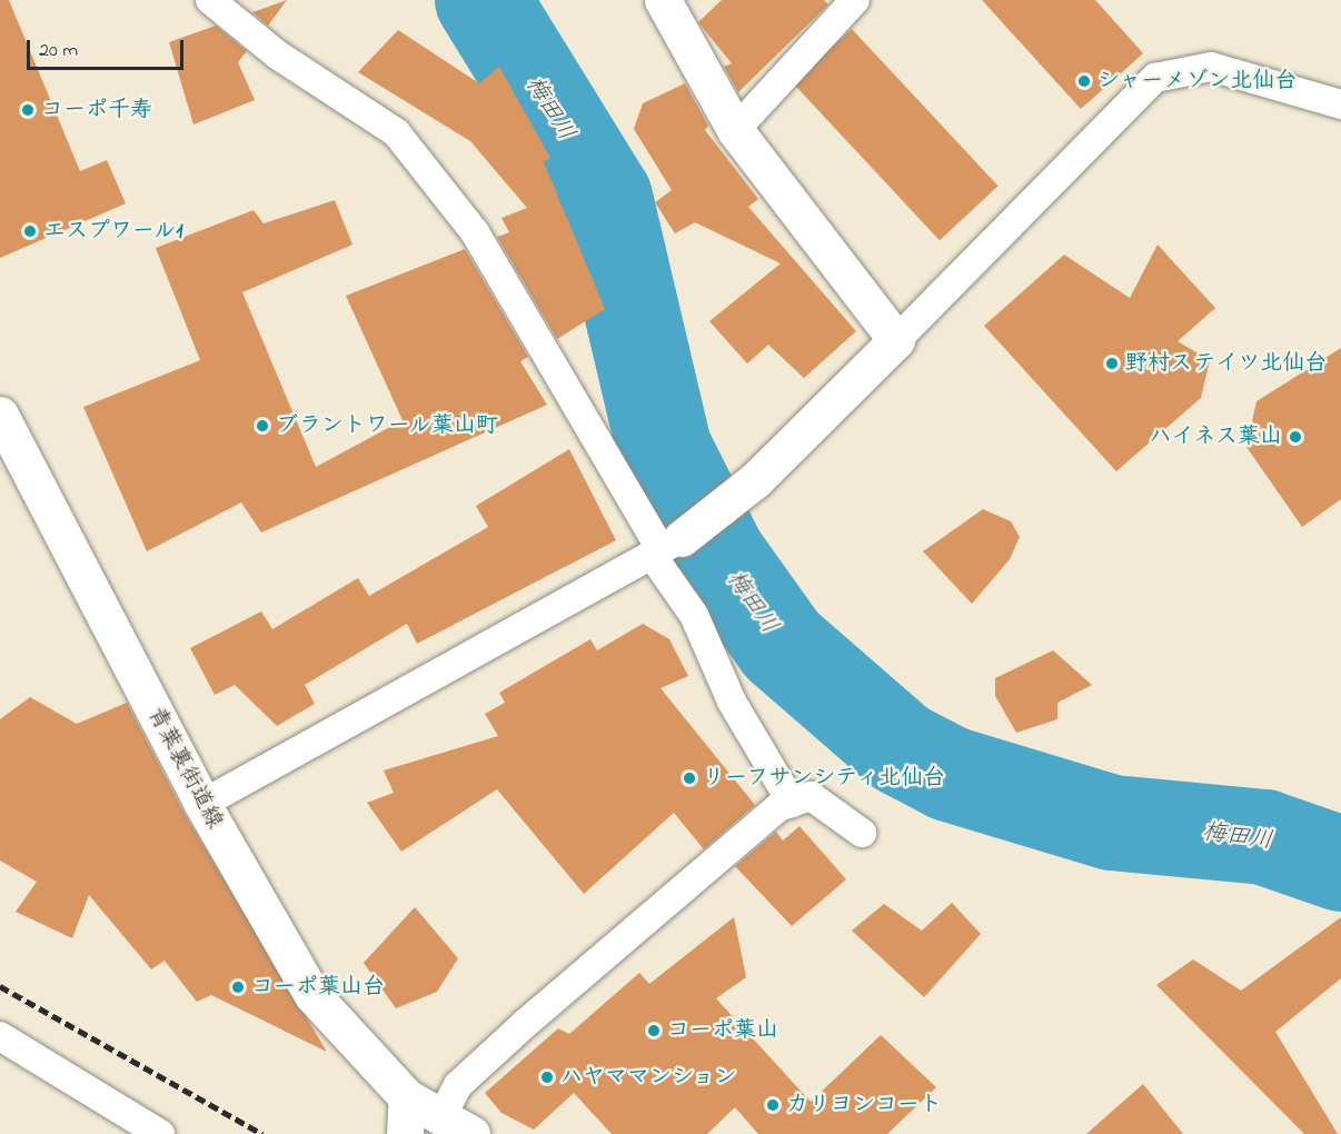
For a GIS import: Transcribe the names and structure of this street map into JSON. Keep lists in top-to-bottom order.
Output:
{
  "streets": {
    "street": ["青葉裏街道線"]
  },
  "water": ["梅田川"],
  "places": [
    "シャーメゾン北仙台",
    "コーポ千寿",
    "エスプワール1",
    "野村ステイツ北仙台",
    "ブラントワール葉山町",
    "ハイネス葉山",
    "リーフサンシティ北仙台",
    "コーポ葉山台",
    "コーポ葉山",
    "ハヤママンション",
    "カリヨンコート"
  ],
  "scale_bar": "20 m"
}
